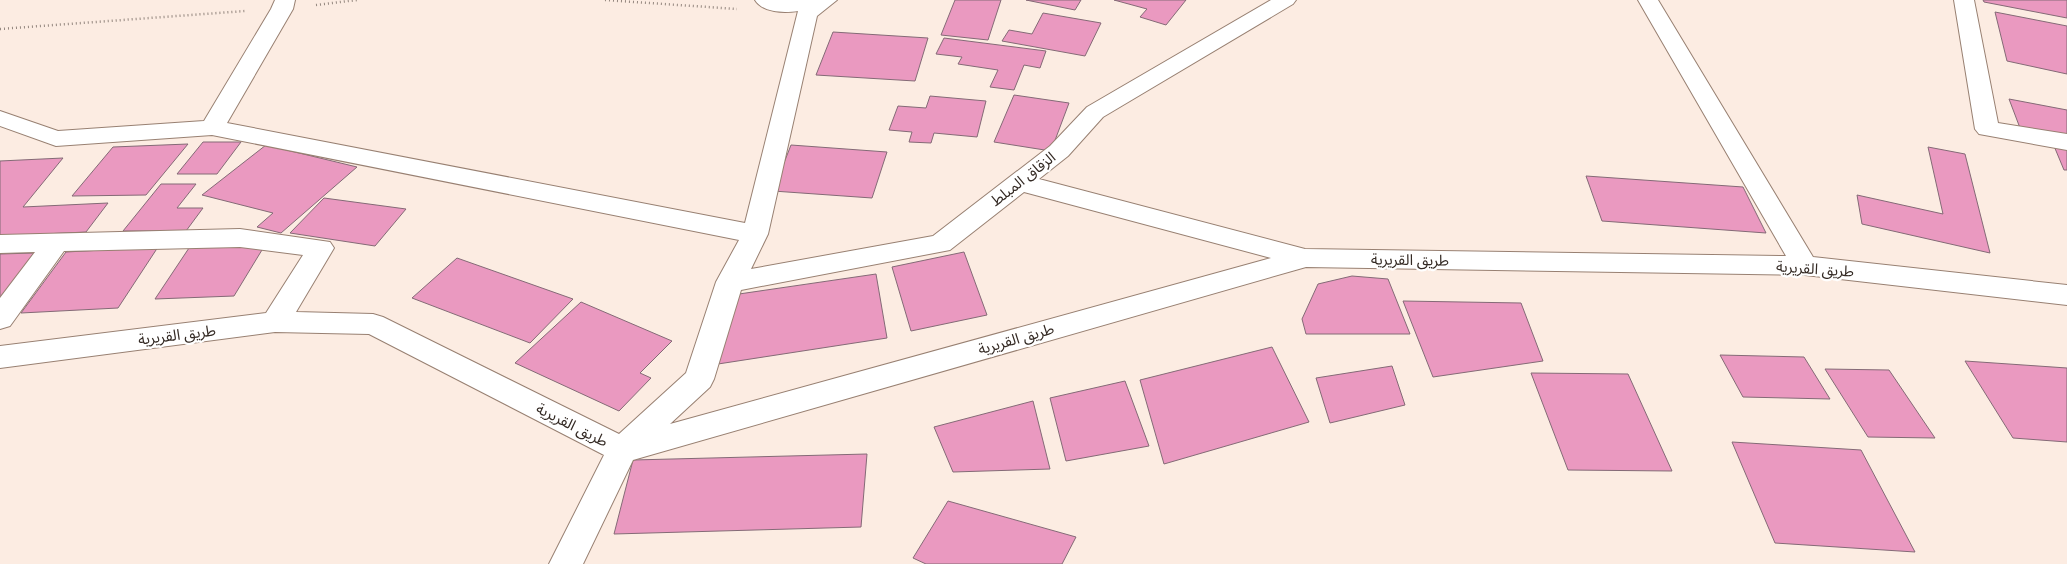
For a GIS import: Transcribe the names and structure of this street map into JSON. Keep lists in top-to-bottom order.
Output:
{
  "streets": {
    "street": ["الزقاق المبلط", "طريق القريرية"]
  }
}
